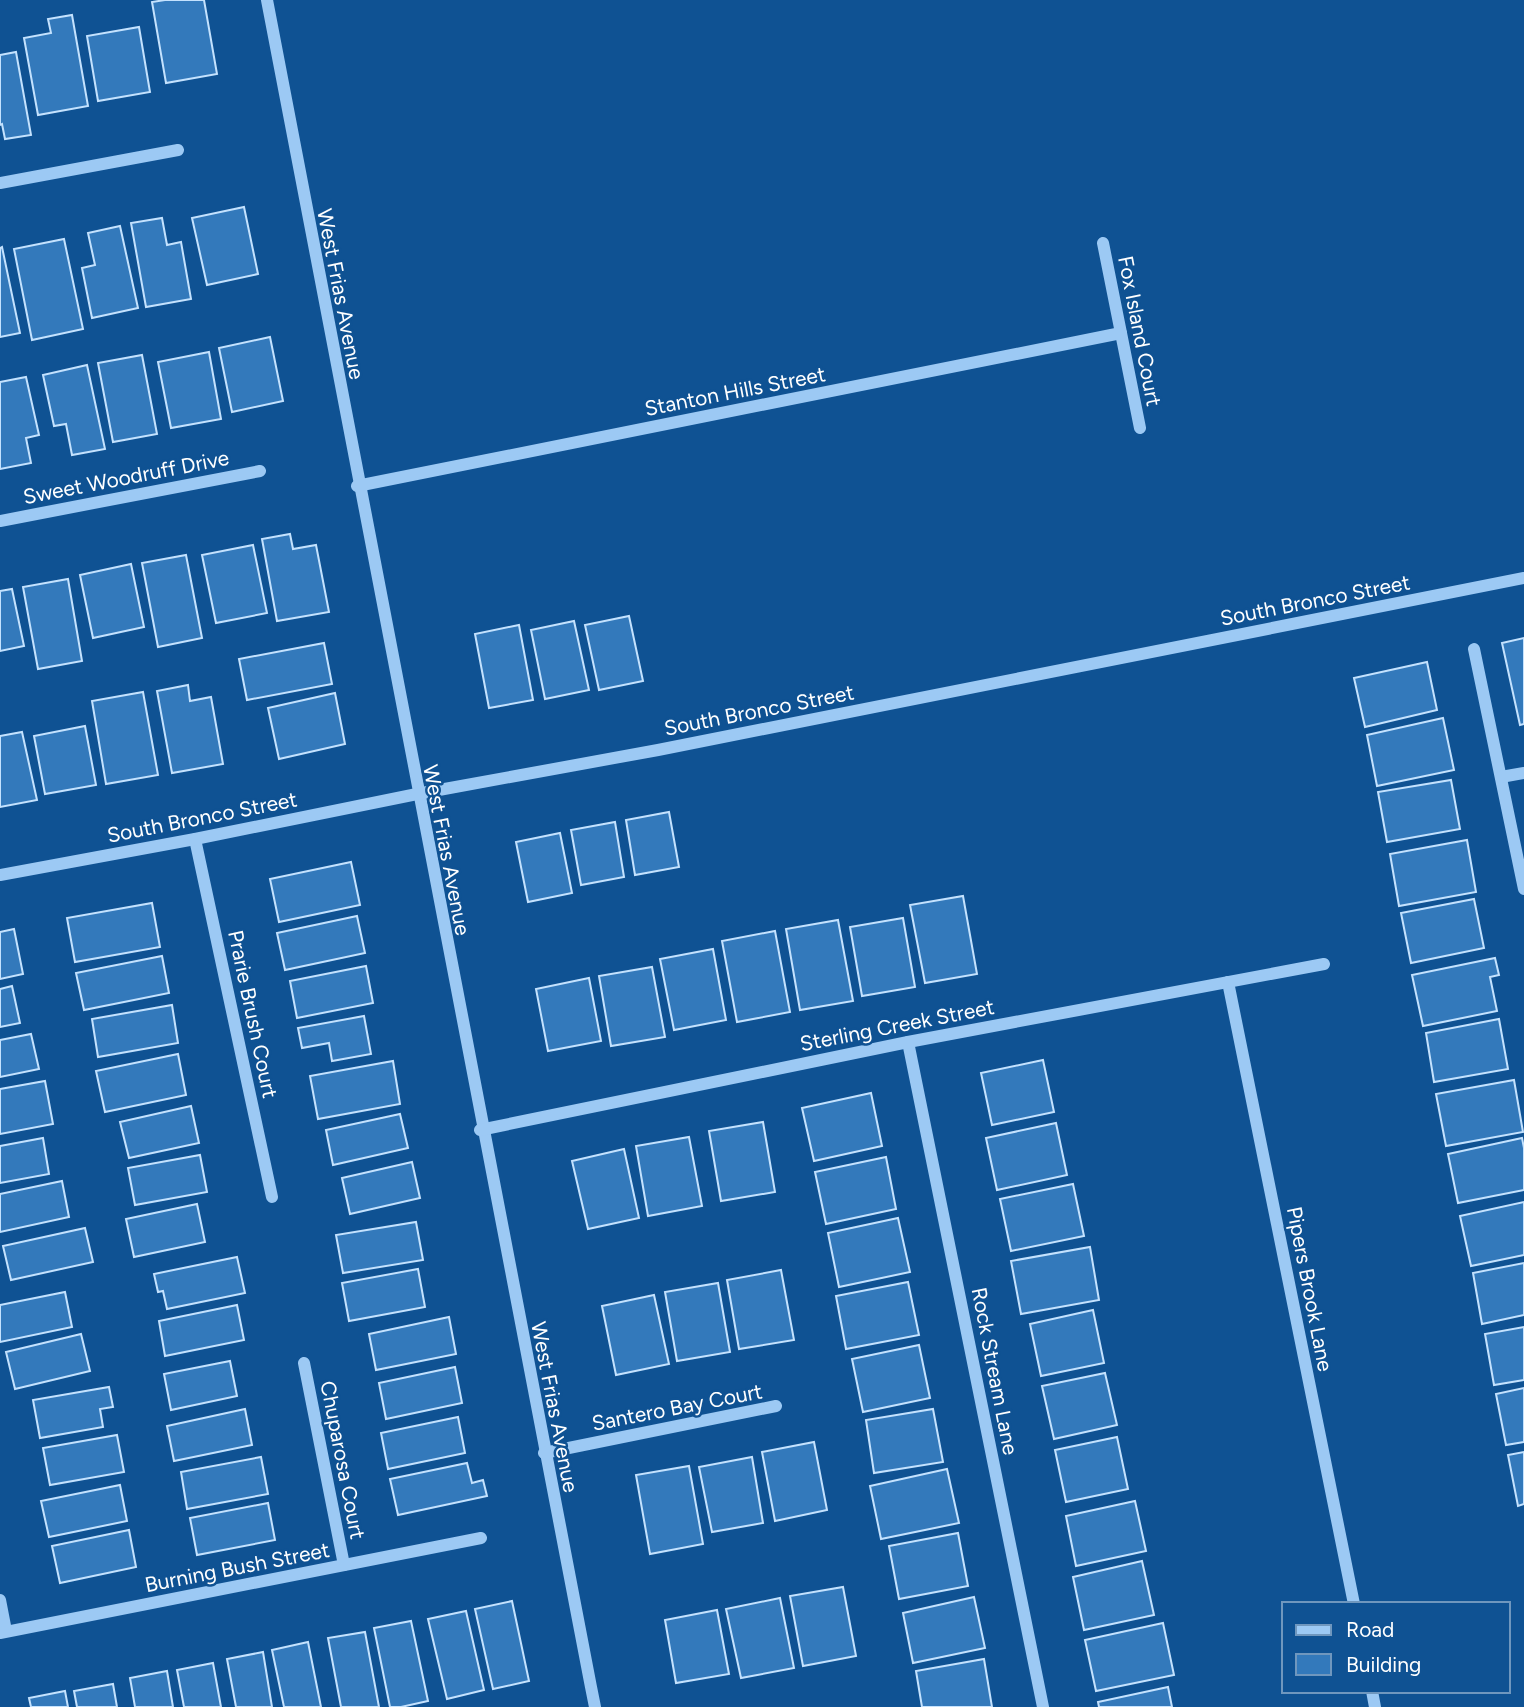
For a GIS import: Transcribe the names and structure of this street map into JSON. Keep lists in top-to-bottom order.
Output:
{
  "streets": {
    "street": [
      "West Frias Avenue",
      "Fox Island Court",
      "Stanton Hills Street",
      "Sweet Woodruff Drive",
      "South Bronco Street",
      "Prarie Brush Court",
      "Sterling Creek Street",
      "Pipers Brook Lane",
      "Rock Stream Lane",
      "Santero Bay Court",
      "Chuparosa Court",
      "Burning Bush Street"
    ]
  },
  "crossings": [
    ["West Frias Avenue", "Stanton Hills Street"],
    ["West Frias Avenue", "South Bronco Street"],
    ["West Frias Avenue", "Sterling Creek Street"],
    ["West Frias Avenue", "Santero Bay Court"],
    ["Fox Island Court", "Stanton Hills Street"],
    ["South Bronco Street", "Prarie Brush Court"],
    ["Sterling Creek Street", "Pipers Brook Lane"],
    ["Sterling Creek Street", "Rock Stream Lane"],
    ["Chuparosa Court", "Burning Bush Street"]
  ],
  "legend": ["Road", "Building"]
}
